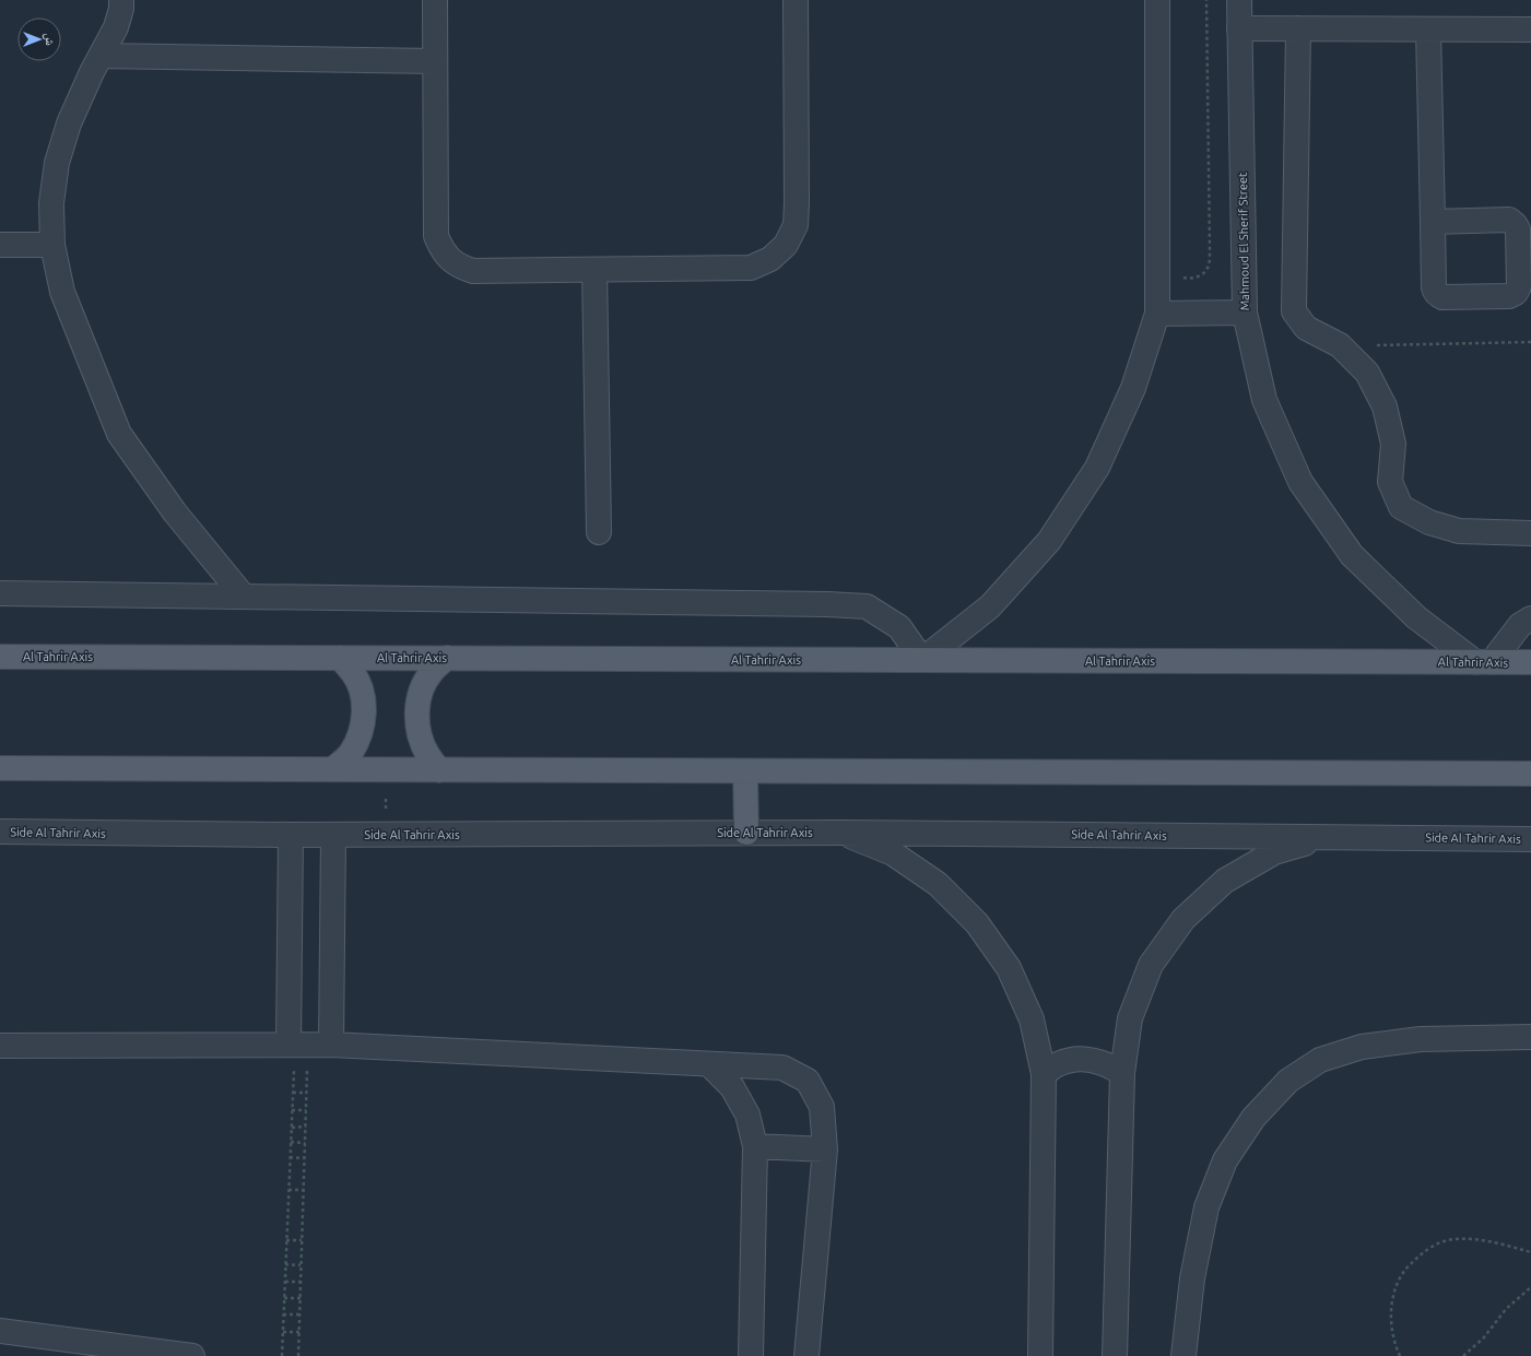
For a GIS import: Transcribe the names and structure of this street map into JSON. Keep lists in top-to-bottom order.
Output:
{
  "streets": {
    "main road": ["Al Tahrir Axis"],
    "street": ["Mahmoud El Sherif Street", "Side Al Tahrir Axis"]
  },
  "crossings": [
    ["Mahmoud El Sherif Street", "Al Tahrir Axis"]
  ],
  "north": "right"
}
